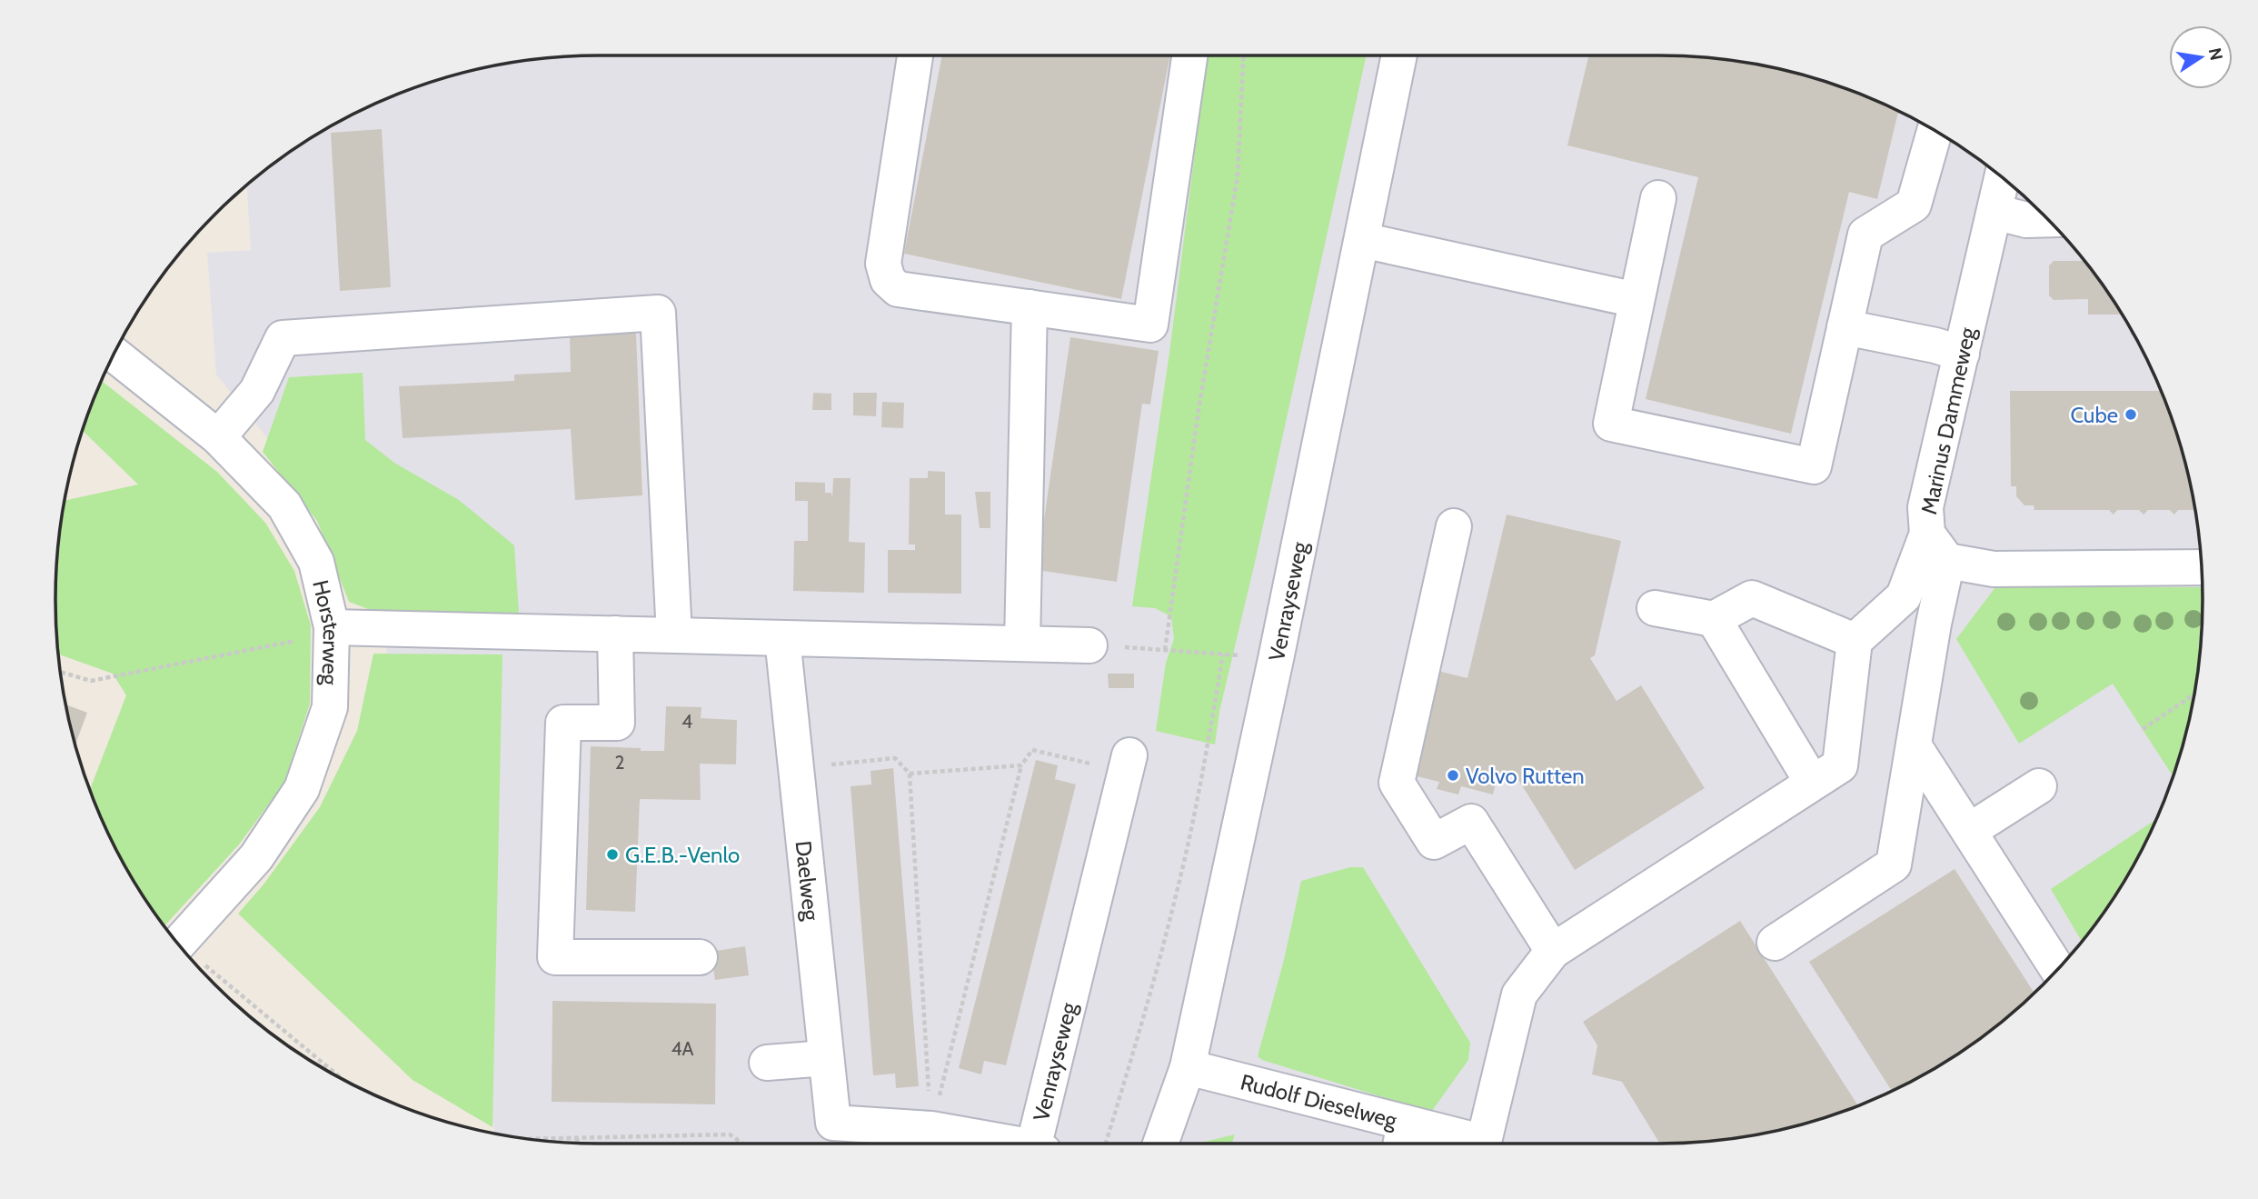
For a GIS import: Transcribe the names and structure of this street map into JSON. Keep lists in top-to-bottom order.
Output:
{
  "streets": {
    "street": [
      "Marinus Dammeweg",
      "Venrayseweg",
      "Horsterweg",
      "Daelweg",
      "Rudolf Dieselweg"
    ]
  },
  "crossings": [
    ["Venrayseweg", "Daelweg"],
    ["Venrayseweg", "Rudolf Dieselweg"]
  ],
  "places": ["Cube", "Volvo Rutten", "G.E.B.-Venlo"],
  "house_numbers": ["4", "2", "4A"],
  "north": "right"
}
